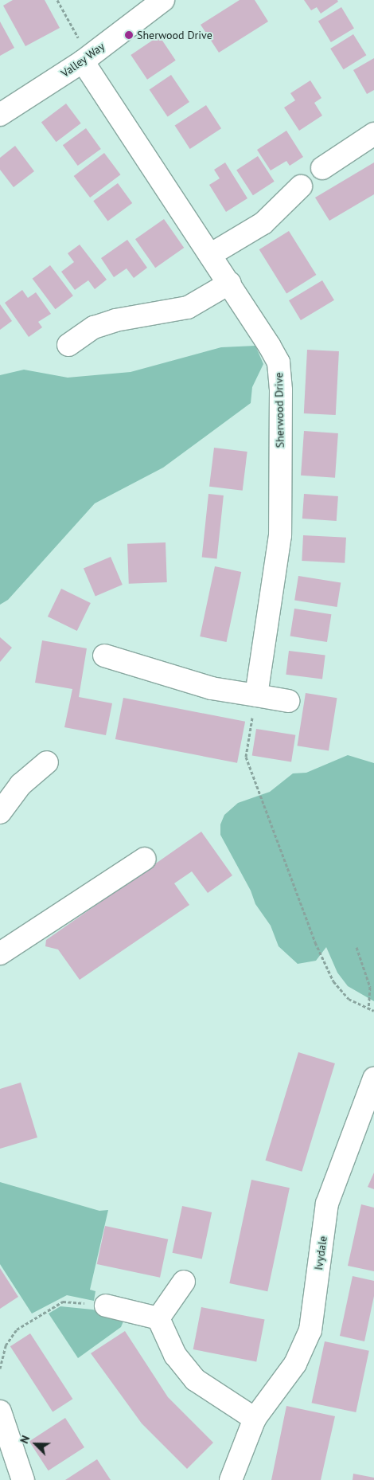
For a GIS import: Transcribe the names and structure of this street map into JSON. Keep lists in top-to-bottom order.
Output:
{
  "streets": {
    "street": ["Valley Way", "Sherwood Drive", "Ivydale"]
  },
  "crossings": [
    ["Valley Way", "Sherwood Drive"]
  ],
  "places": ["Sherwood Drive"],
  "north": "top left"
}
